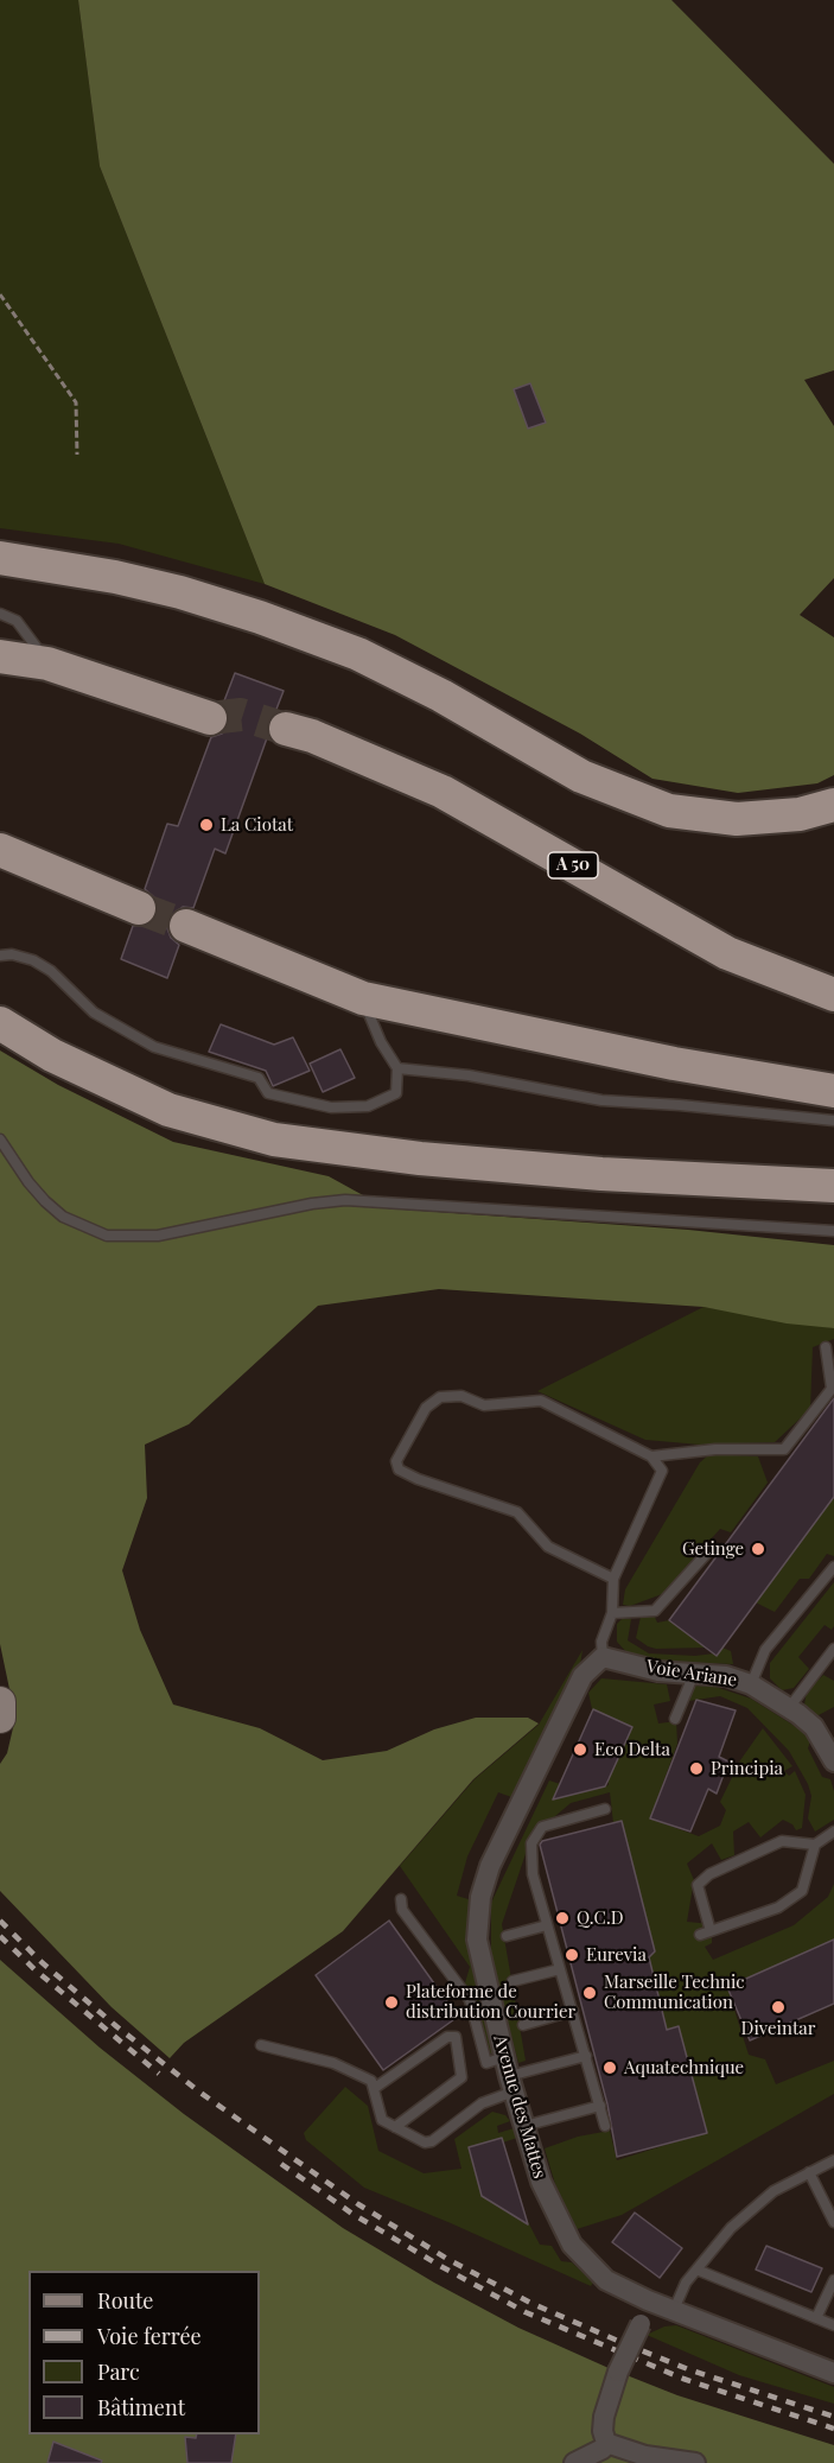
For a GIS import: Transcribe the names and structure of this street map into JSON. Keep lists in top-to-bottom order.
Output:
{
  "streets": {
    "highway": ["A 50"],
    "street": ["Voie Ariane", "Avenue des Mattes"]
  },
  "crossings": [
    ["Voie Ariane", "Avenue des Mattes"]
  ],
  "places": [
    "La Ciotat",
    "Getinge",
    "Eco Delta",
    "Principia",
    "Q.C.D",
    "Eurevia",
    "Marseille Technic Communication",
    "Plateforme de distribution Courrier",
    "Diveintar",
    "Aquatechnique"
  ],
  "legend": [
    "Route",
    "Voie ferrée",
    "Parc",
    "Bâtiment"
  ]
}
